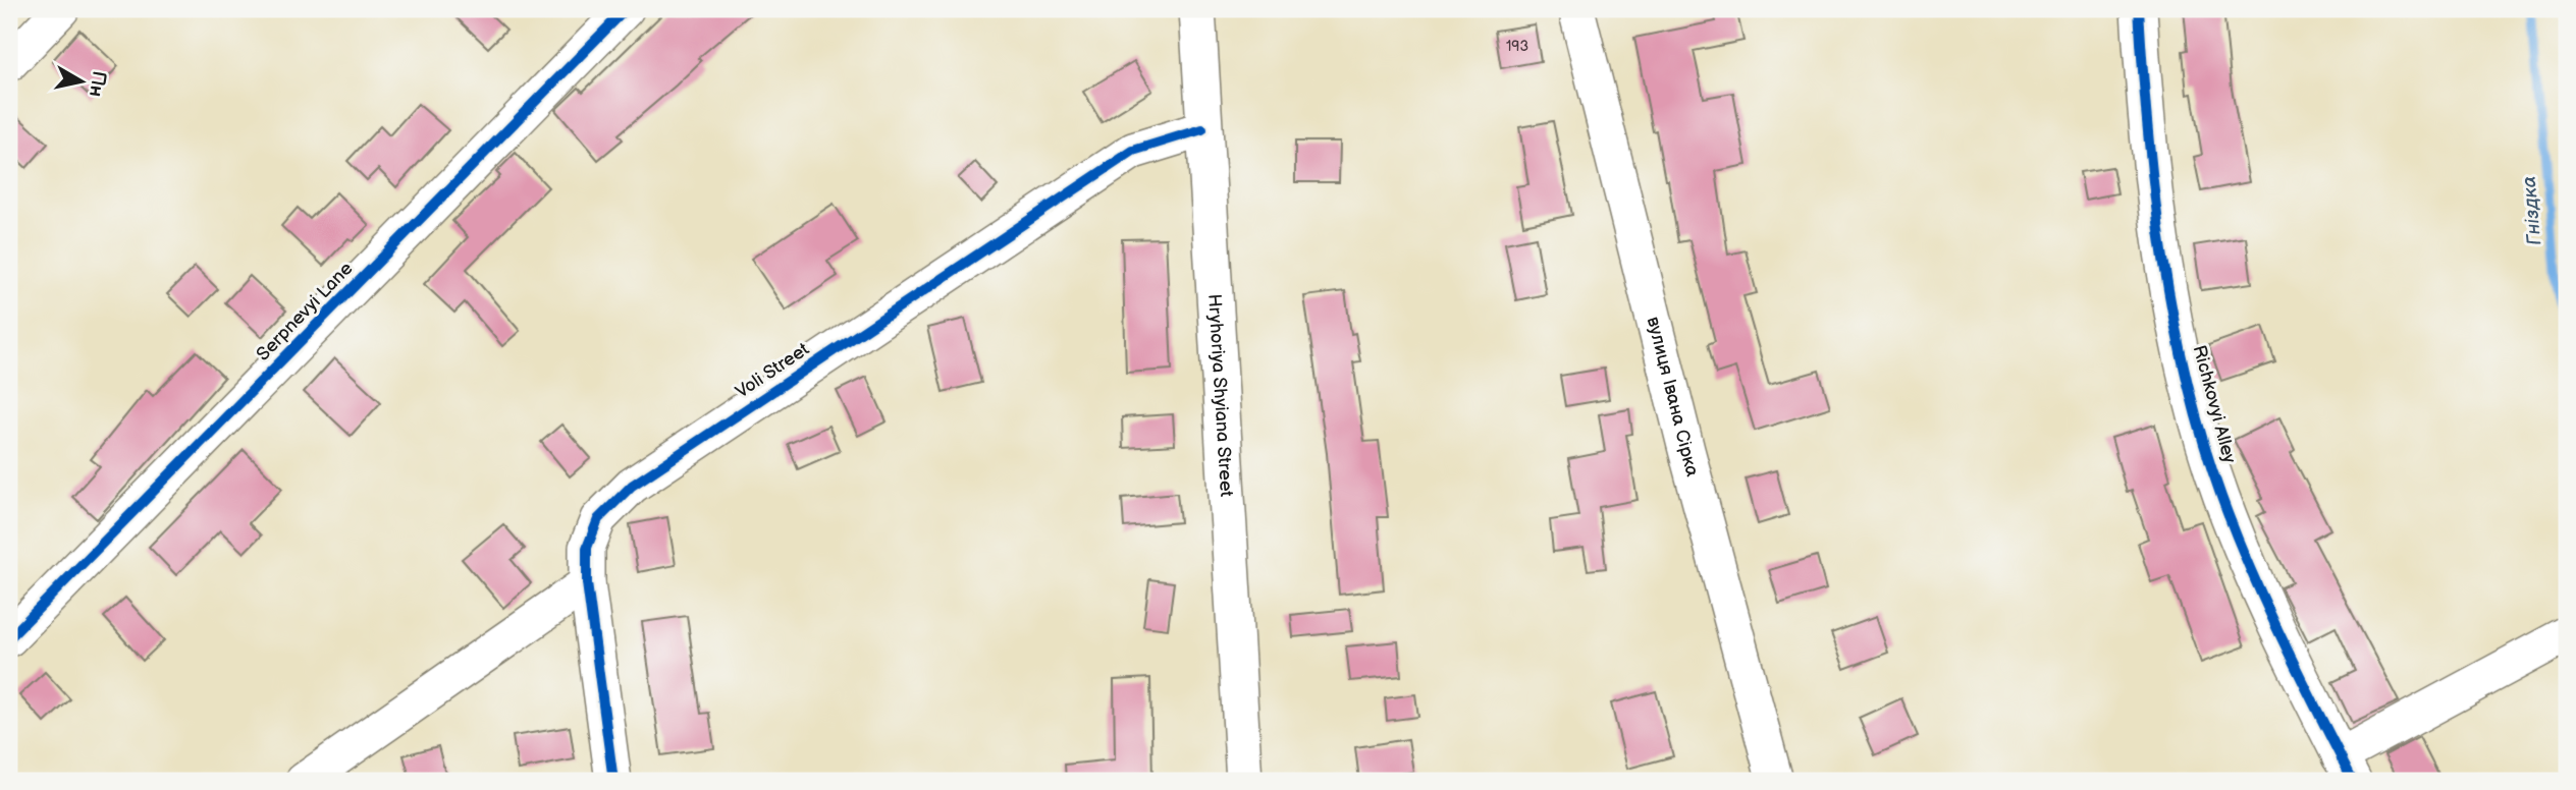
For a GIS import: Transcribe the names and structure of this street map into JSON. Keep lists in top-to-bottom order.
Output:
{
  "streets": {
    "street": [
      "Serpnevyi Lane",
      "Voli Street",
      "Hryhoriya Shyiana Street",
      "вулиця Івана Сірка",
      "Richkovyi Alley"
    ]
  },
  "crossings": [
    ["Voli Street", "Hryhoriya Shyiana Street"]
  ],
  "water": ["Гніздка"],
  "house_numbers": ["193"],
  "north": "right"
}
